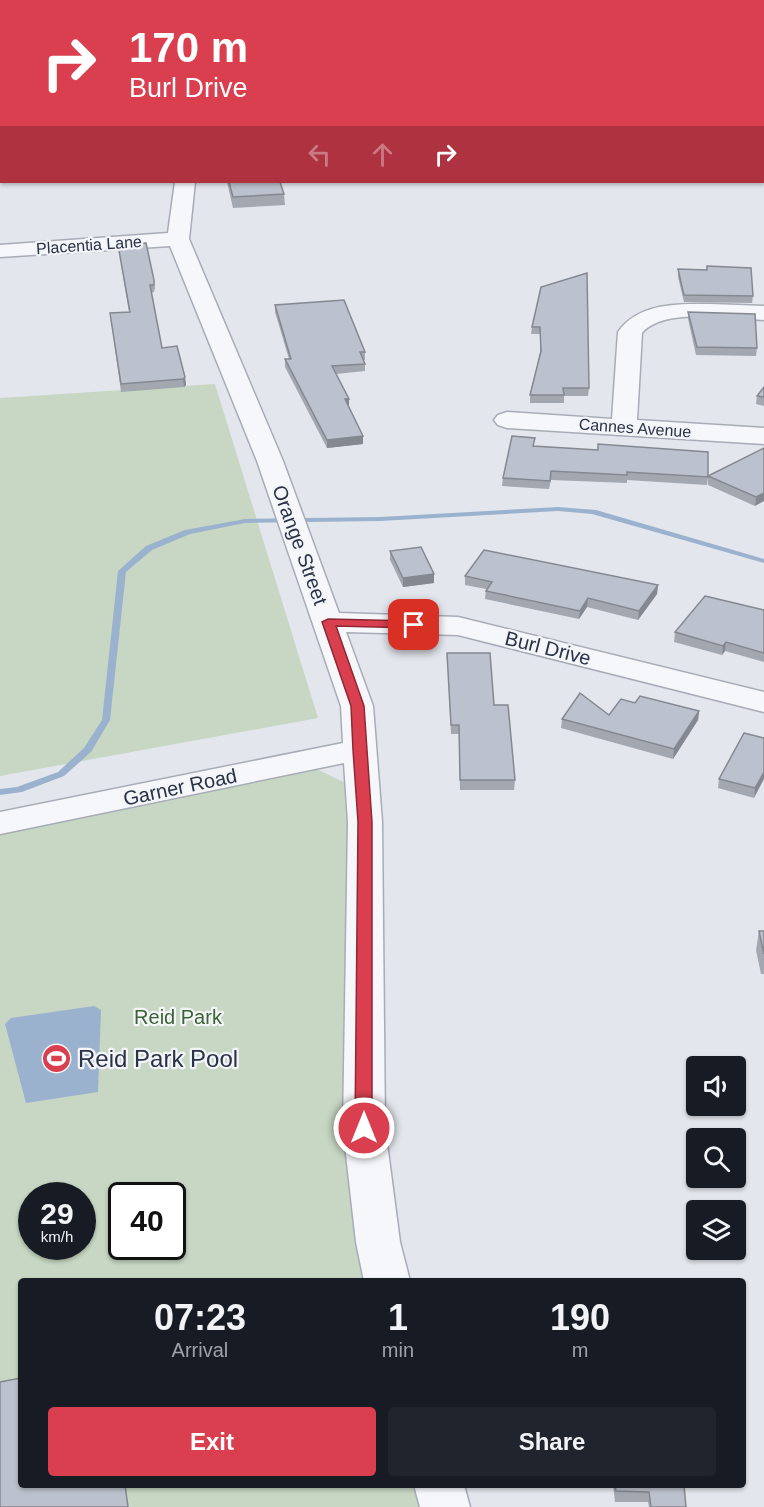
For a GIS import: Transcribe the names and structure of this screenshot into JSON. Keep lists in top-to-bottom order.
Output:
{
  "streets": {
    "street": [
      "Placentia Lane",
      "Cannes Avenue",
      "Orange Street",
      "Burl Drive",
      "Garner Road"
    ]
  },
  "crossings": [
    ["Placentia Lane", "Orange Street"],
    ["Orange Street", "Burl Drive"],
    ["Orange Street", "Garner Road"]
  ],
  "parks": ["Reid Park"],
  "places": {
    "sports": ["Reid Park Pool"]
  },
  "page": {
    "turn": ["170 m", "Burl Drive"],
    "speed": "29 km/h",
    "limit": "40",
    "eta": [
      "07:23",
      "Arrival",
      "1",
      "min",
      "190",
      "m"
    ],
    "buttons": ["Exit", "Share"]
  }
}
